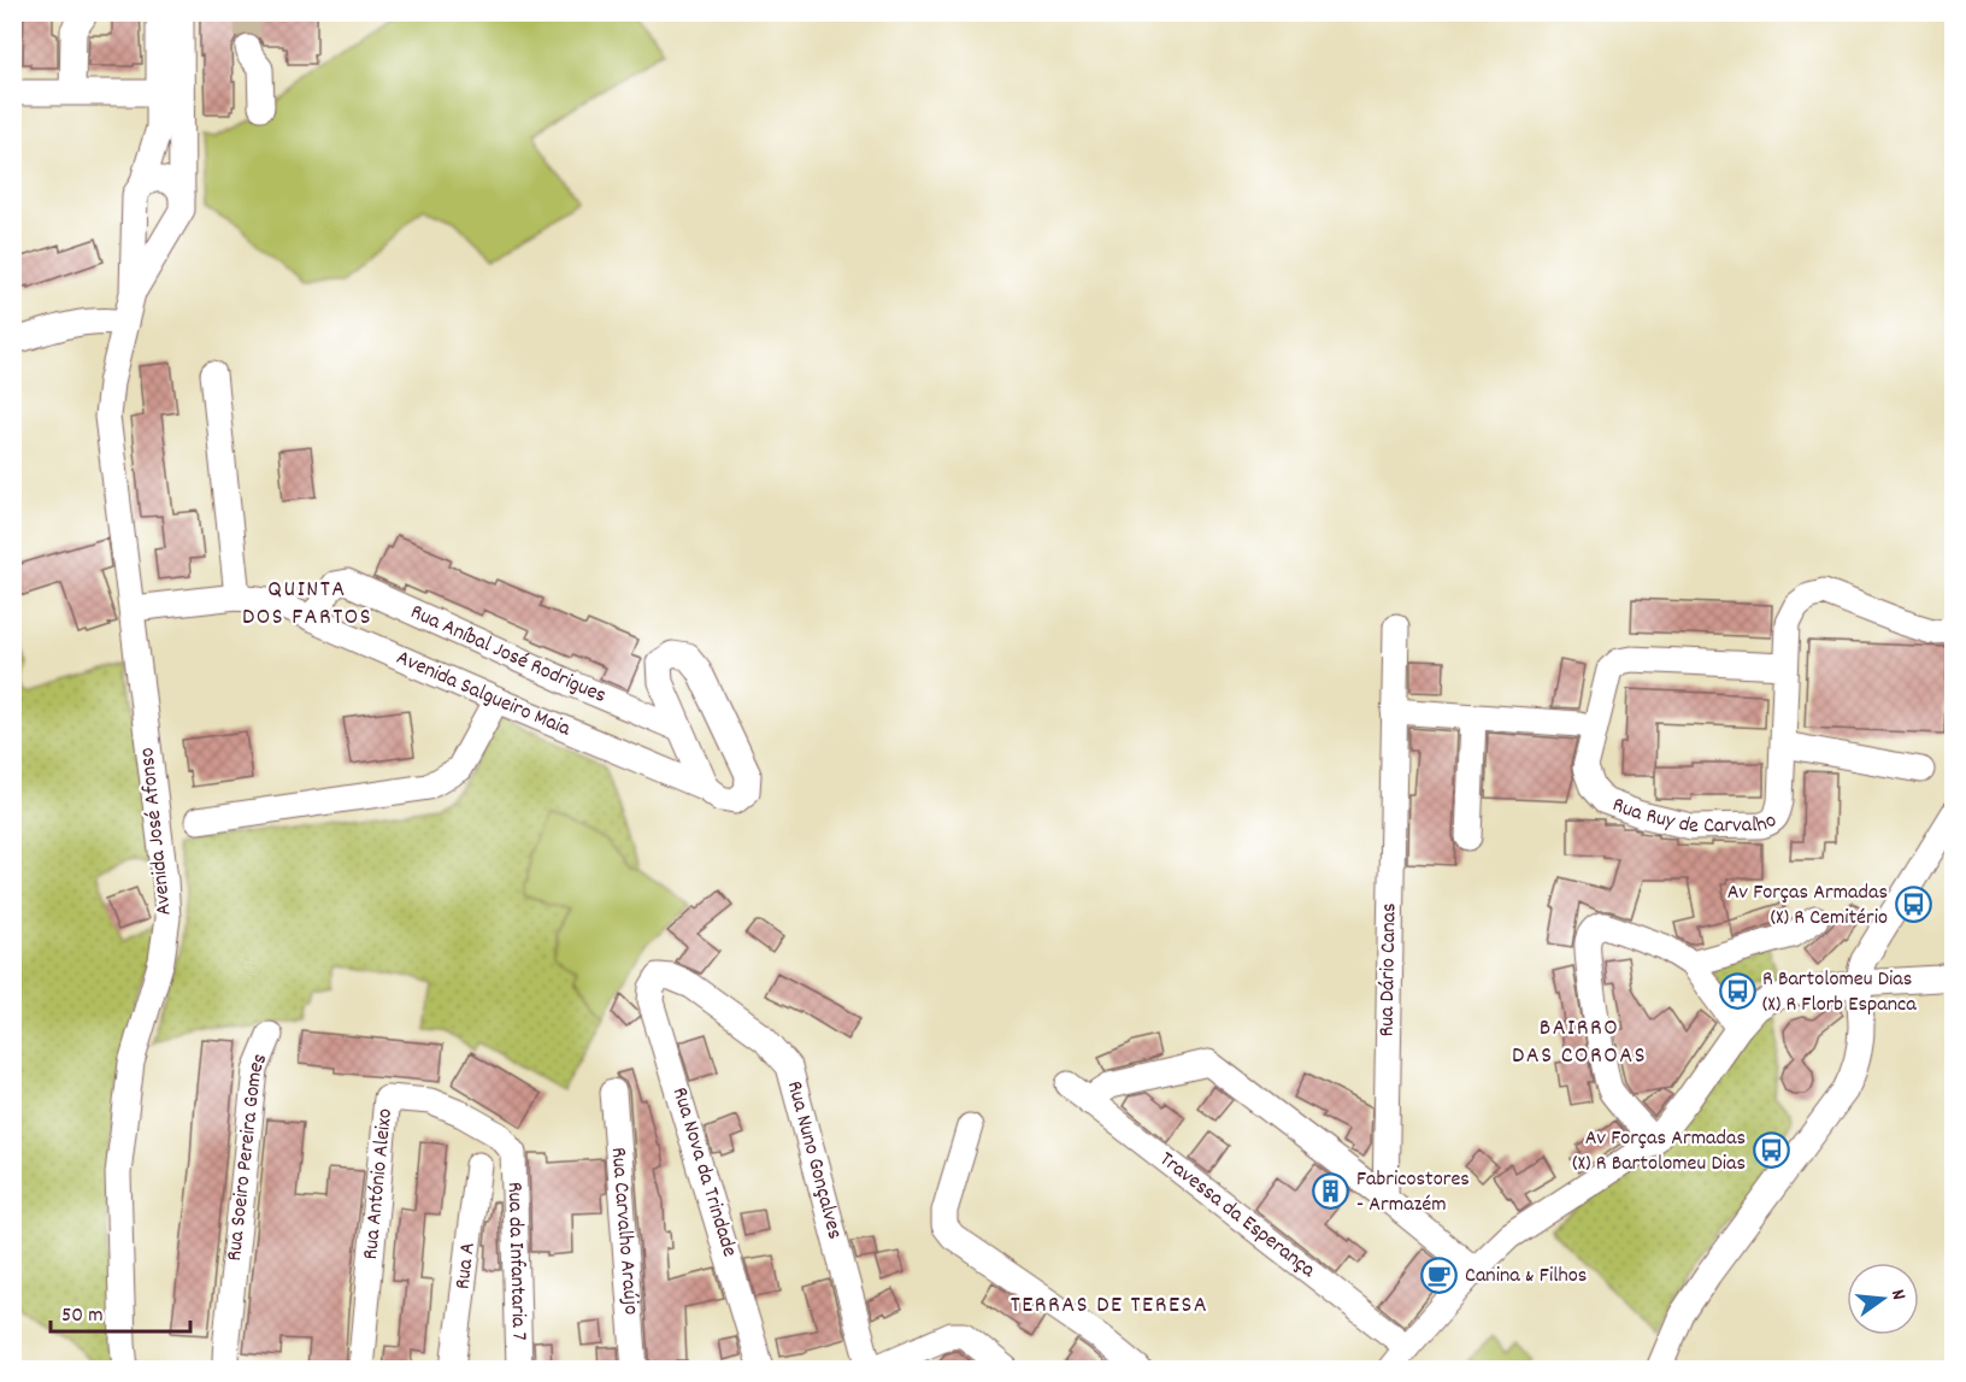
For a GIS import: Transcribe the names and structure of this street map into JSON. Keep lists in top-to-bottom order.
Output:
{
  "streets": {
    "street": [
      "Rua Aníbal José Rodrigues",
      "Avenida Salgueiro Maia",
      "Rua Ruy de Carvalho",
      "Avenida José Afonso",
      "Rua Dário Canas",
      "Rua Soeiro Pereira Gomes",
      "Rua Nuno Gonçalves",
      "Rua Nova da Trindade",
      "Rua António Aleixo",
      "Travessa da Esperança",
      "Rua Carvalho Araújo",
      "Rua da Infantaria 7",
      "Rua A"
    ]
  },
  "crossings": [
    ["Rua Aníbal José Rodrigues", "Avenida Salgueiro Maia"],
    ["Avenida Salgueiro Maia", "Avenida José Afonso"],
    ["Rua Nuno Gonçalves", "Rua Nova da Trindade"],
    ["Rua António Aleixo", "Rua da Infantaria 7"]
  ],
  "districts": ["QUINTA DOS FARTOS", "BAIRRO DAS COROAS", "TERRAS DE TERESA"],
  "places": {
    "bus stop": ["Av Forças Armadas (X) R Cemitério", "R Bartolomeu Dias (X) R Florb Espanca", "Av Forças Armadas (X) R Bartolomeu Dias"],
    "building": ["Fabricostores - Armazém"],
    "cafe": ["Canina & Filhos"]
  },
  "scale_bar": "50 m",
  "north": "right"
}
